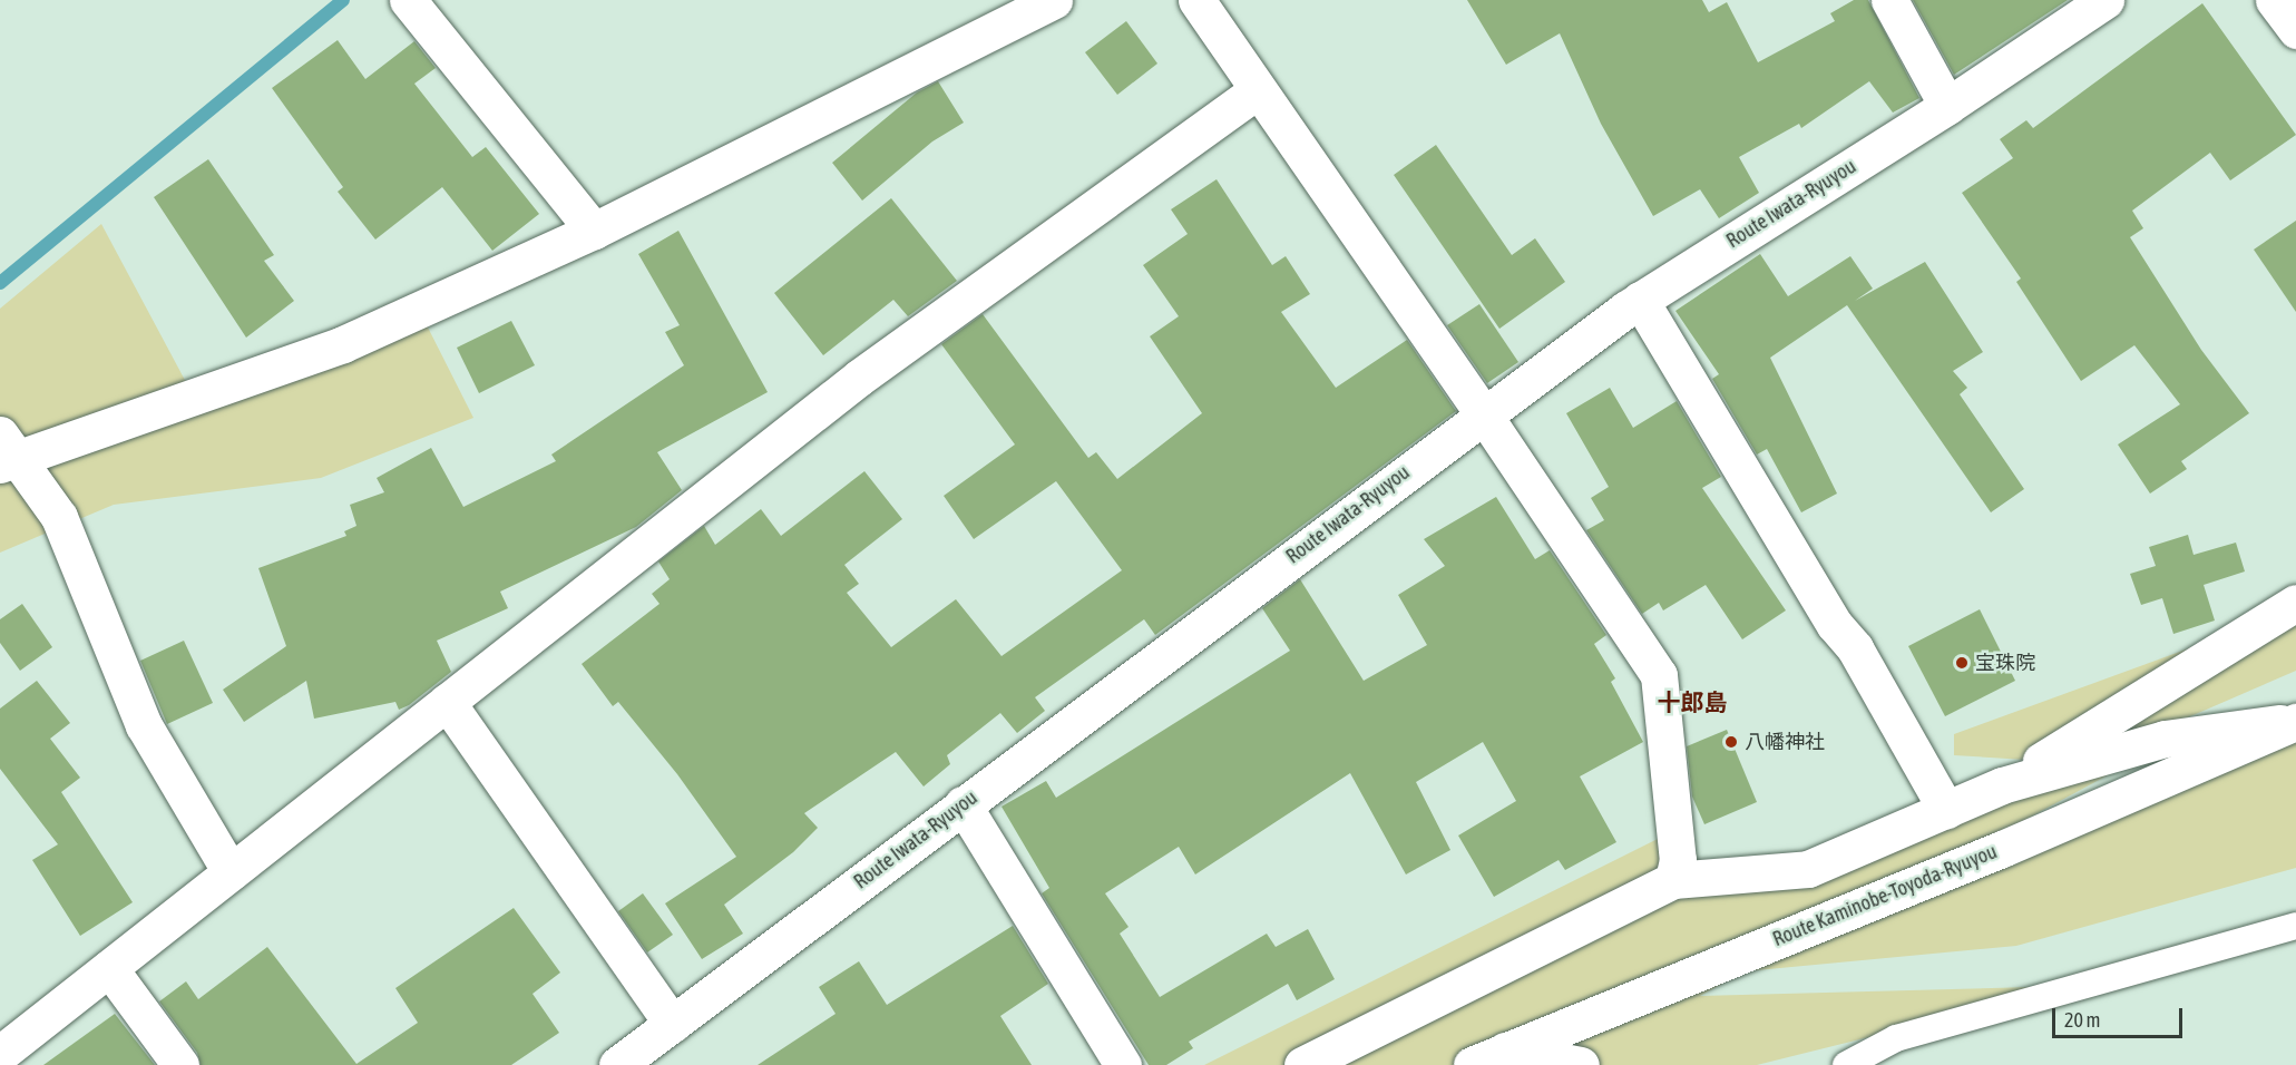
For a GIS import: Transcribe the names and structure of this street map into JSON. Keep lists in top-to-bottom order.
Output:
{
  "streets": {
    "street": ["Route Iwata-Ryuyou", "Route Kaminobe-Toyoda-Ryuyou"]
  },
  "districts": ["十郎島"],
  "places": ["宝珠院", "八幡神社"],
  "scale_bar": "20 m"
}
